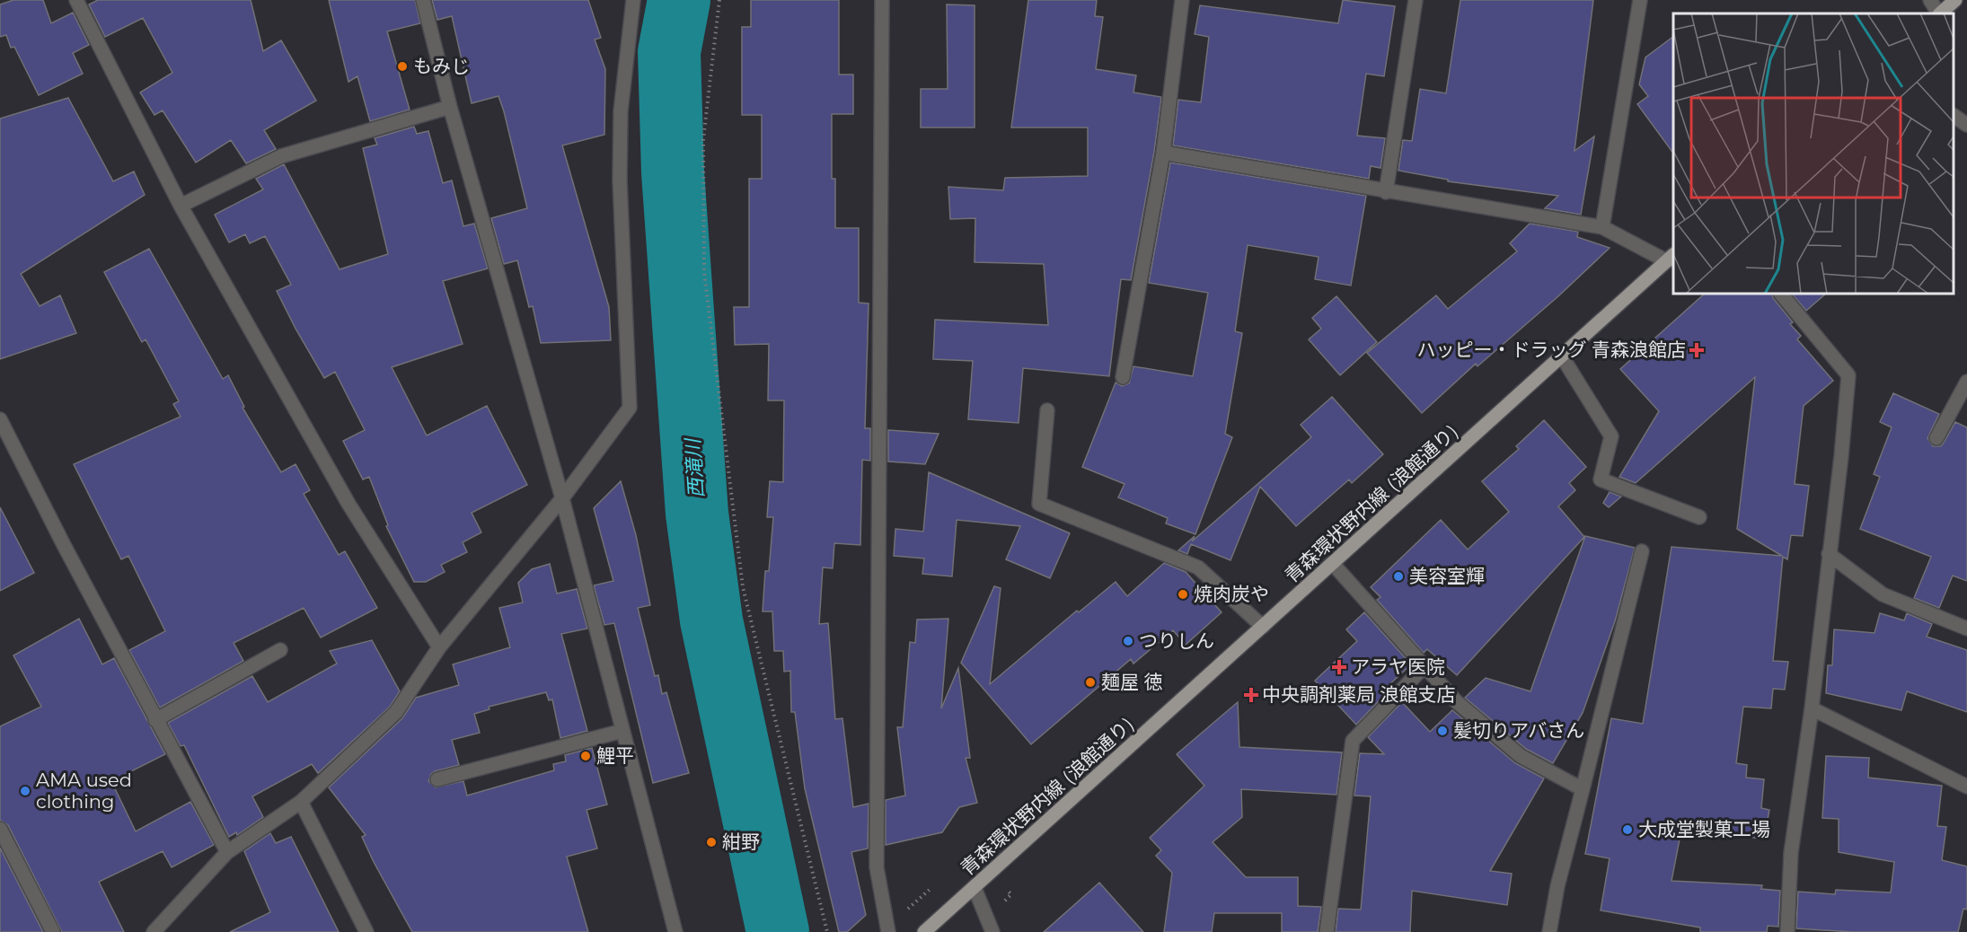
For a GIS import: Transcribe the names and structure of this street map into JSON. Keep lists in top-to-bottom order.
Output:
{
  "streets": {
    "main road": ["青森環状野内線 (浪館通り)"]
  },
  "water": ["西滝川"],
  "places": {
    "other": [
      "もみじ",
      "美容室輝",
      "焼肉炭や",
      "つりしん",
      "麺屋 徳",
      "髪切りアバさん",
      "鯉平",
      "AMA used clothing",
      "大成堂製菓工場",
      "紺野"
    ],
    "health": ["ハッピー・ドラッグ 青森浪館店", "アラヤ医院", "中央調剤薬局 浪館支店"]
  }
}
